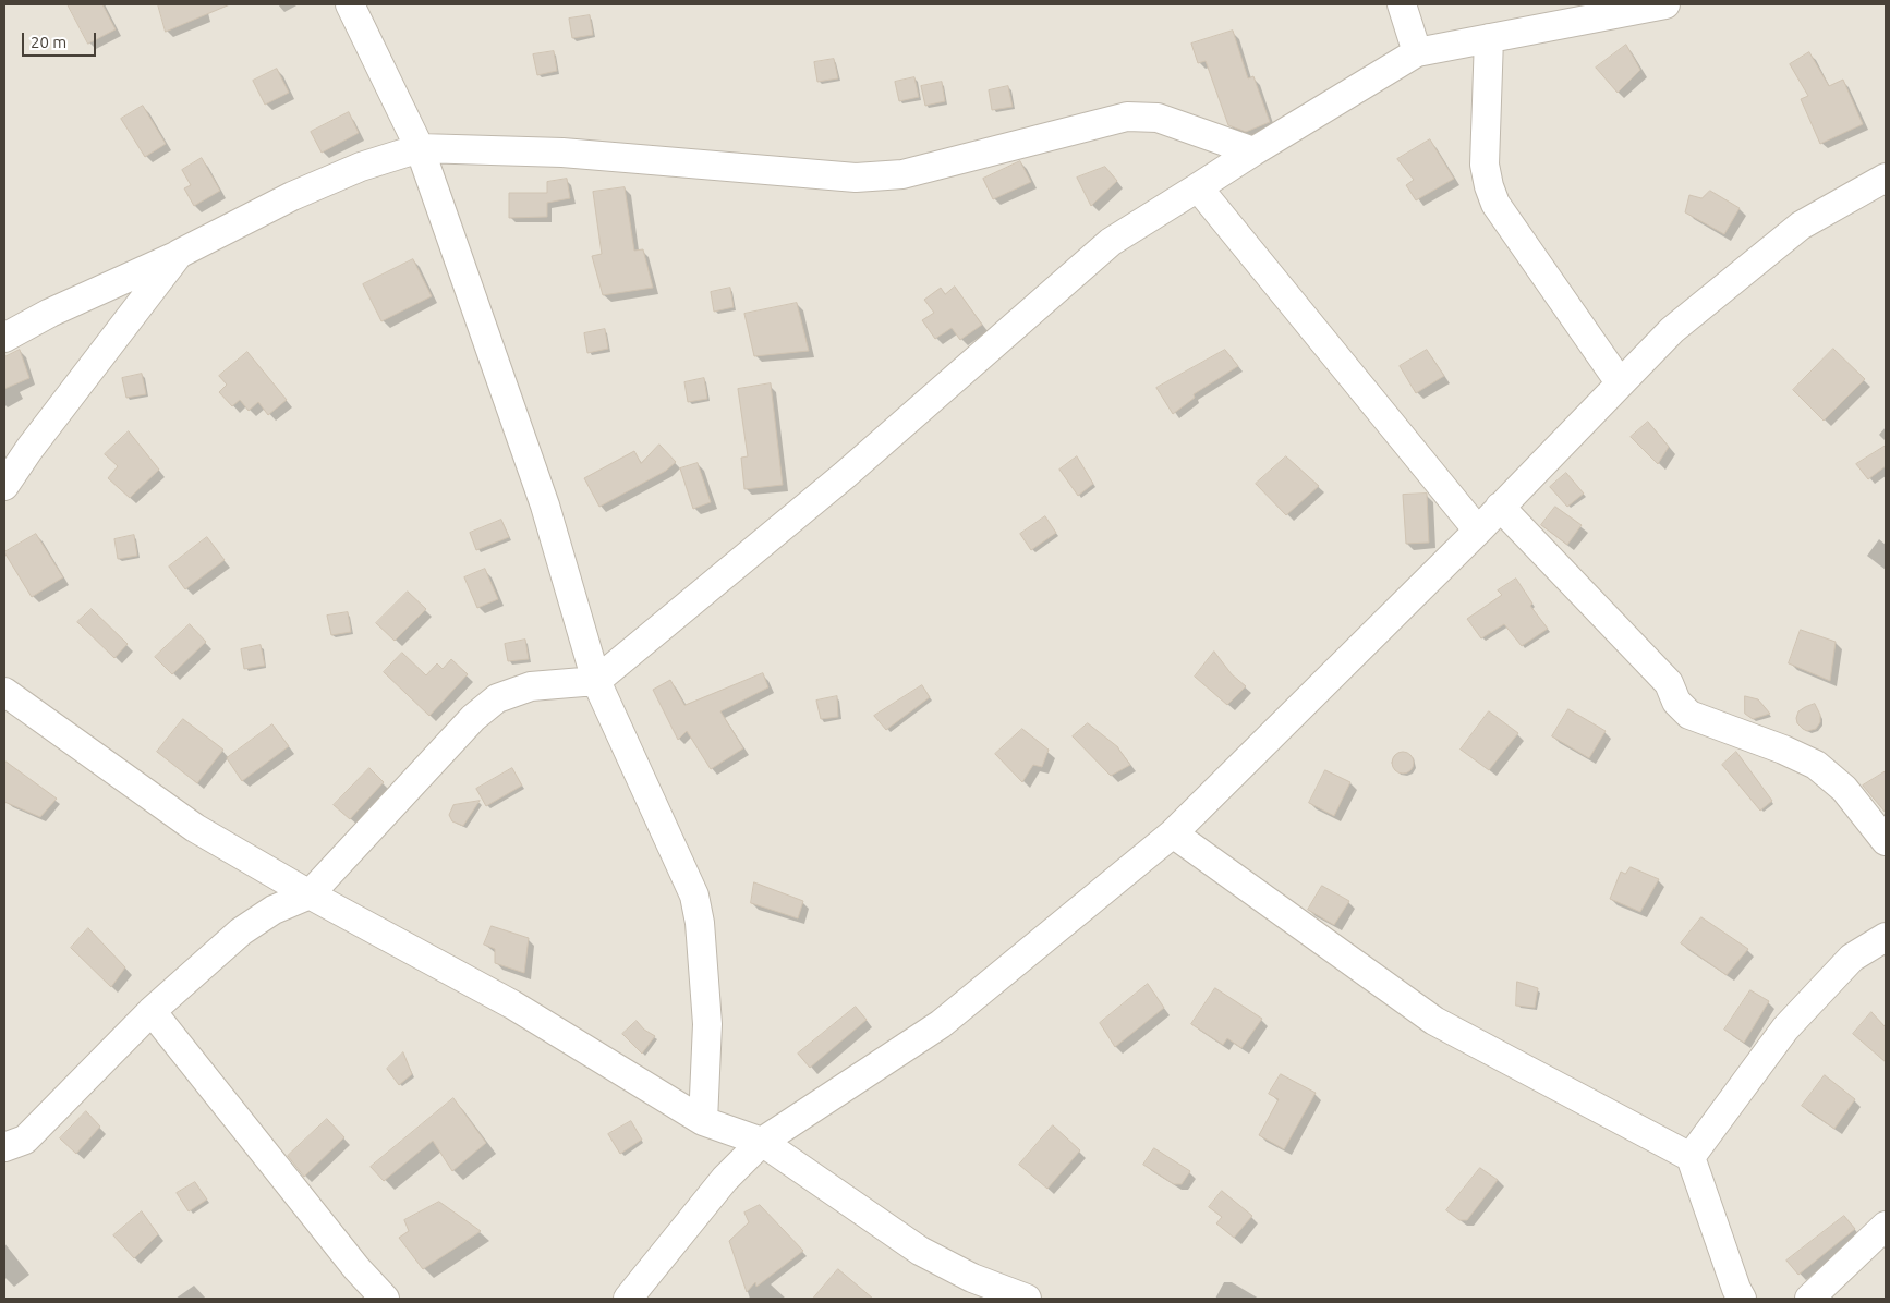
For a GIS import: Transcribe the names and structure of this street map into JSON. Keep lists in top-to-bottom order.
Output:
{
  "scale_bar": "20 m"
}
